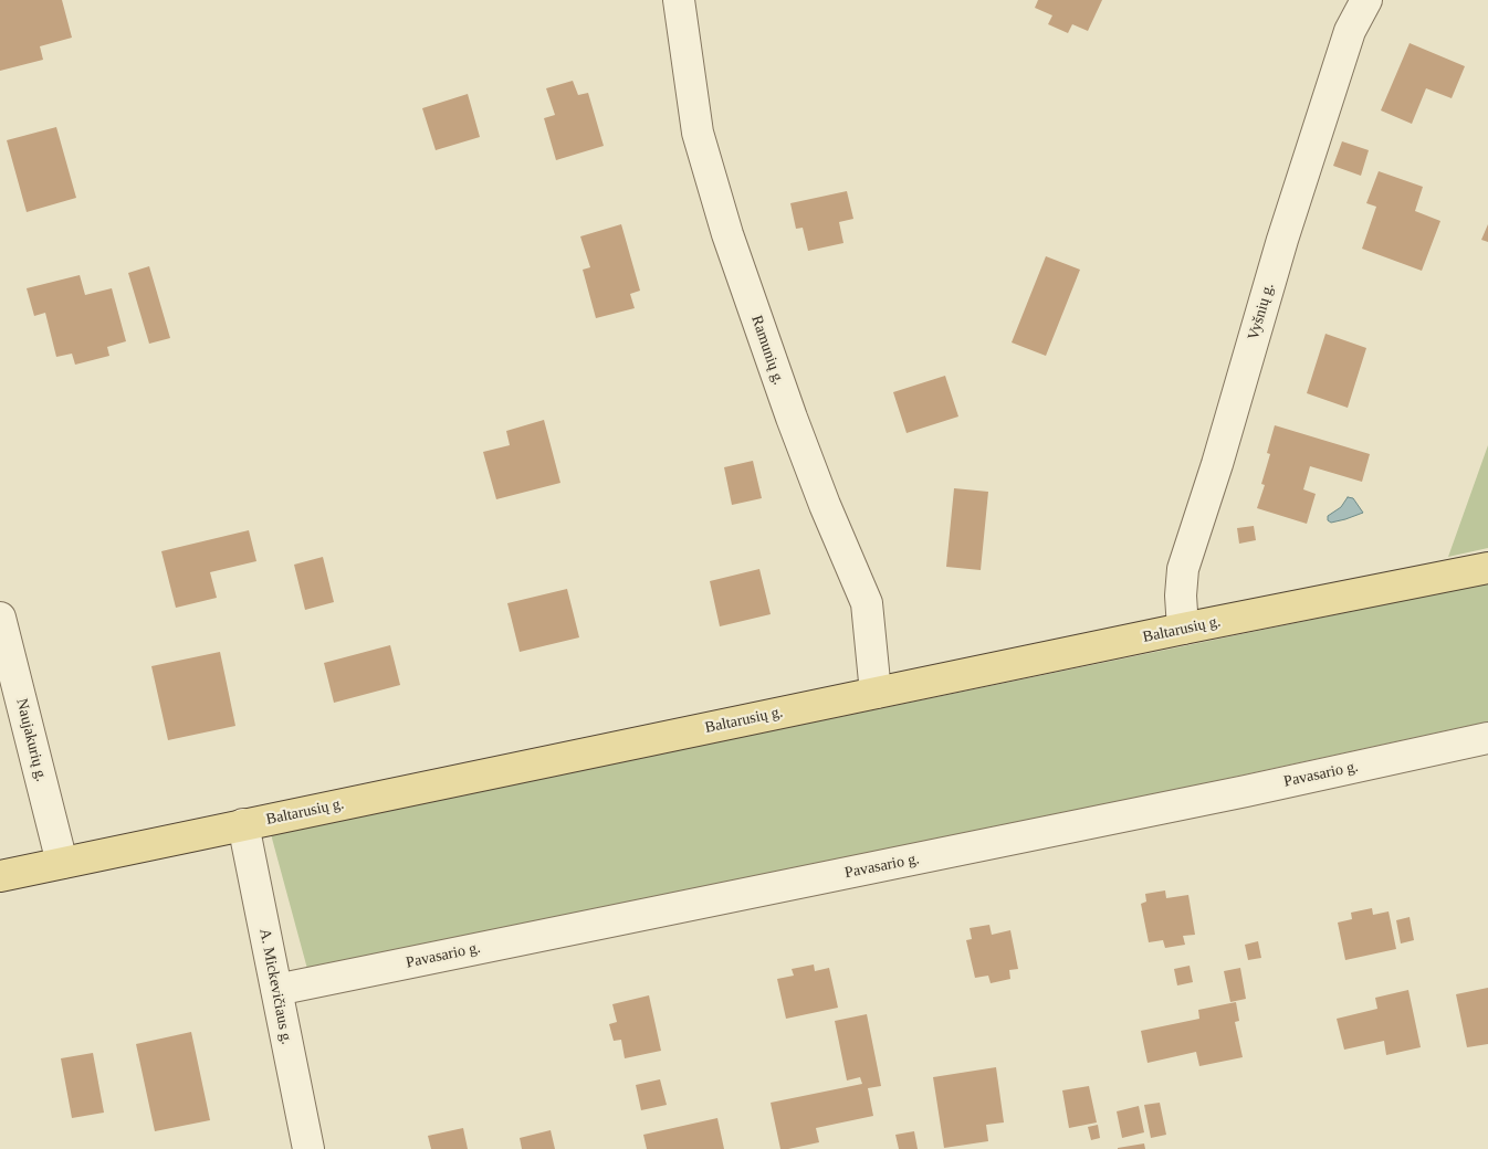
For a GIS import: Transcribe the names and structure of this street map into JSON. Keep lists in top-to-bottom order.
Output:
{
  "streets": {
    "main road": ["Baltarusių g."],
    "street": [
      "Vyšnių g.",
      "Ramunių g.",
      "Naujakurių g.",
      "Pavasario g.",
      "A. Mickevičiaus g."
    ]
  },
  "crossings": [
    ["Vyšnių g.", "Baltarusių g."],
    ["Ramunių g.", "Baltarusių g."],
    ["Baltarusių g.", "Naujakurių g."],
    ["Baltarusių g.", "A. Mickevičiaus g."],
    ["Pavasario g.", "A. Mickevičiaus g."]
  ]
}
